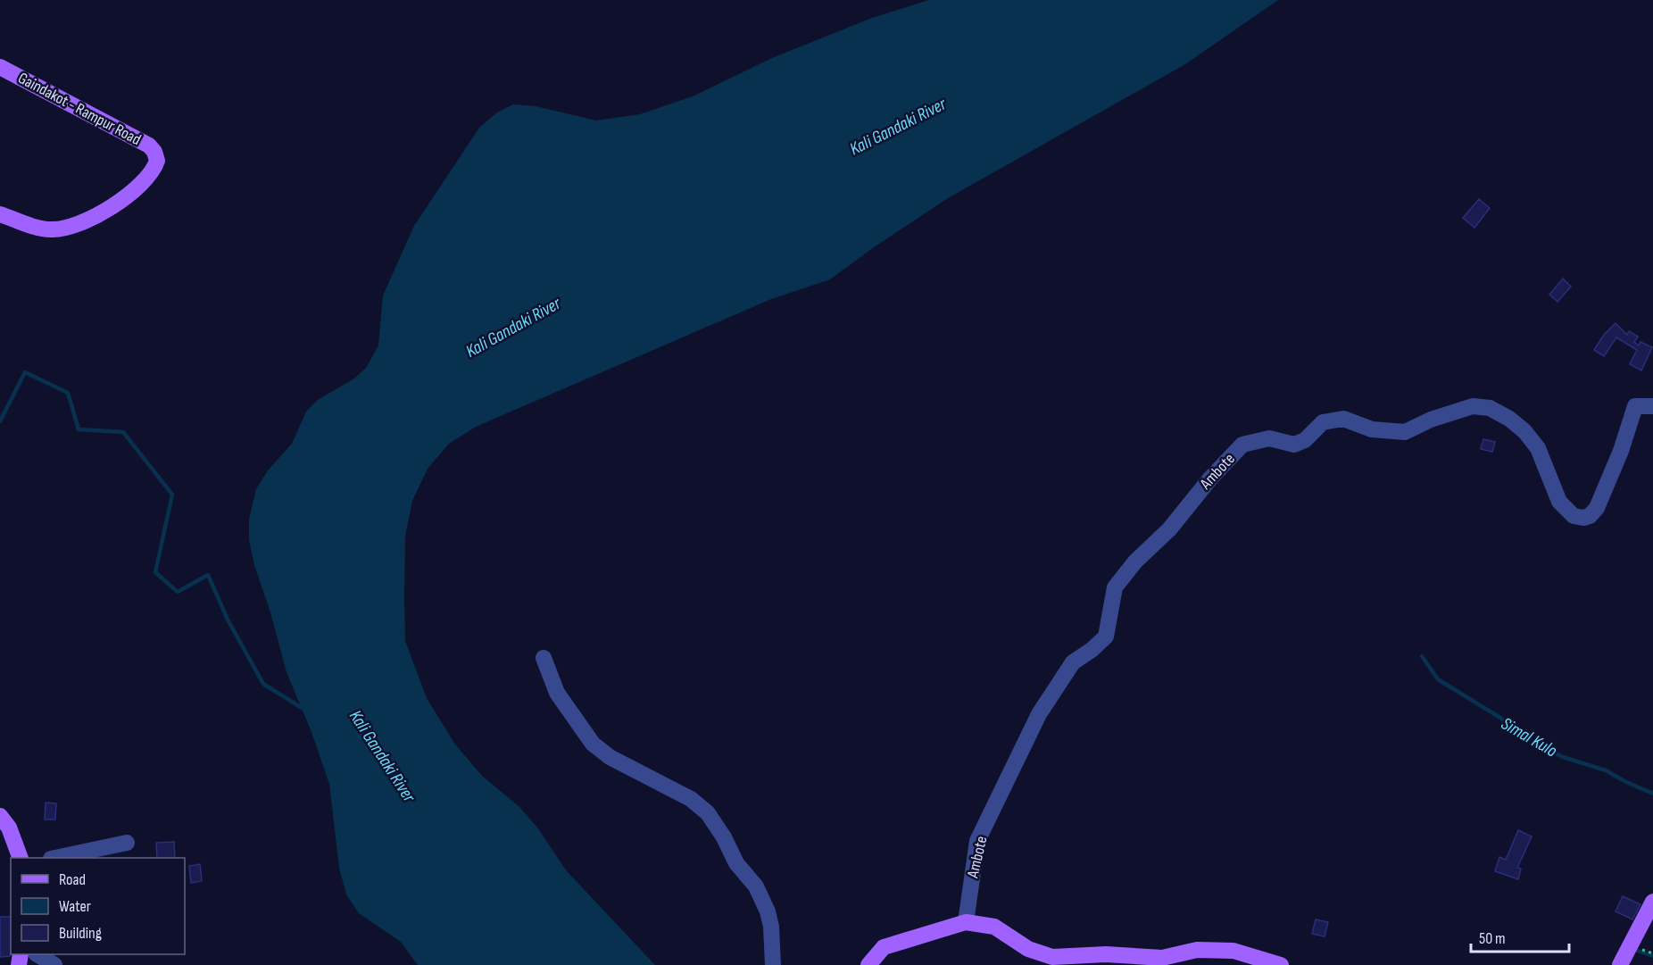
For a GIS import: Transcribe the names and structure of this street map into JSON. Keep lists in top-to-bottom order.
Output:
{
  "streets": {
    "main road": ["Gaindakot - Rampur Road"],
    "street": ["Ambote"]
  },
  "water": ["Kali Gandaki River", "Simal Kulo"],
  "legend": ["Road", "Water", "Building"],
  "scale_bar": "50 m"
}
